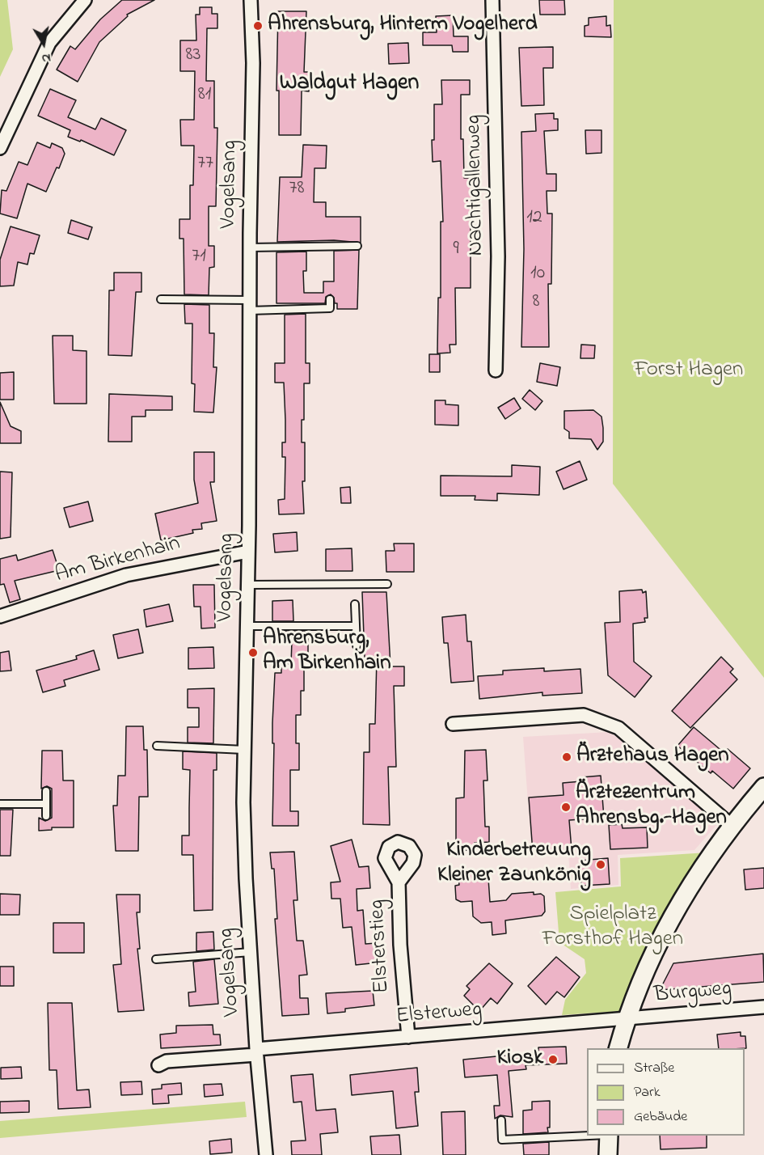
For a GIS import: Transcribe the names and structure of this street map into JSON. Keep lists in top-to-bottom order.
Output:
{
  "streets": {
    "street": [
      "Vogelsang",
      "Nachtigallenweg",
      "Am Birkenhain",
      "Elsterstieg",
      "Burgweg",
      "Elsterweg"
    ]
  },
  "crossings": [
    ["Vogelsang", "Am Birkenhain"],
    ["Vogelsang", "Elsterweg"],
    ["Elsterstieg", "Elsterweg"],
    ["Burgweg", "Elsterweg"]
  ],
  "districts": ["Waldgut Hagen"],
  "parks": ["Forst Hagen", "Spielplatz Forsthof Hagen"],
  "places": [
    "Ahrensburg, Hinterm Vogelherd",
    "Ahrensburg, Am Birkenhain",
    "Ärztehaus Hagen",
    "Ärztezentrum Ahrensbg.-Hagen",
    "Kinderbetreuung Kleiner Zaunkönig",
    "Kiosk"
  ],
  "house_numbers": [
    "83",
    "81",
    "77",
    "78",
    "12",
    "9",
    "71",
    "10",
    "8"
  ],
  "legend": ["Straße", "Park", "Gebäude"],
  "north": "bottom"
}
